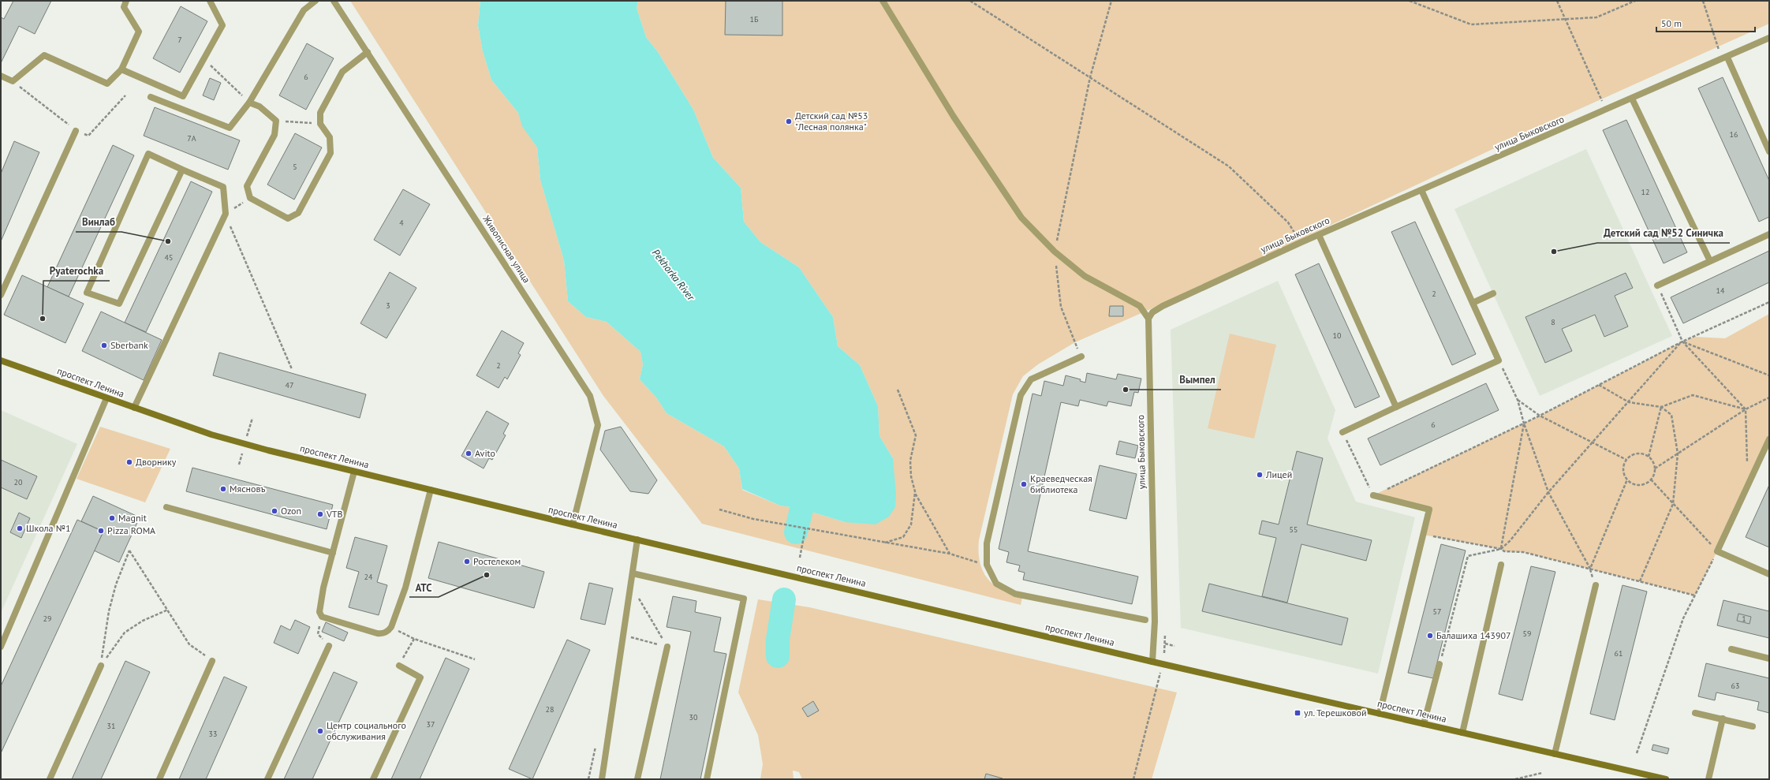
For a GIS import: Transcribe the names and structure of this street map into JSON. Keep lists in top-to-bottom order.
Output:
{
  "streets": {
    "main road": ["проспект Ленина"],
    "street": ["улица Быковского", "Живописная улица"]
  },
  "crossings": [
    ["улица Быковского", "проспект Ленина"],
    ["Живописная улица", "проспект Ленина"]
  ],
  "water": ["Pekhorka River"],
  "places": {
    "other": [
      "Детский сад №53 \"Лесная полянка\"",
      "Винлаб",
      "Детский сад №52 Синичка",
      "Pyaterochka",
      "Sberbank",
      "Вымпел",
      "Avito",
      "Дворнику",
      "Лицей",
      "Краеведческая библиотека",
      "Мясновъ",
      "Ozon",
      "VTB",
      "Magnit",
      "Школа №1",
      "Pizza ROMA",
      "Ростелеком",
      "АТС",
      "Балашиха 143907",
      "Центр социального обслуживания"
    ],
    "transit": ["ул. Терешковой"]
  },
  "house_numbers": [
    "1Б",
    "7",
    "6",
    "16",
    "7А",
    "5",
    "12",
    "4",
    "45",
    "14",
    "2",
    "3",
    "8",
    "10",
    "2",
    "47",
    "6",
    "20",
    "55",
    "24",
    "57",
    "29",
    "1",
    "59",
    "61",
    "63",
    "28",
    "30",
    "37",
    "31",
    "33"
  ],
  "scale_bar": "50 m"
}
